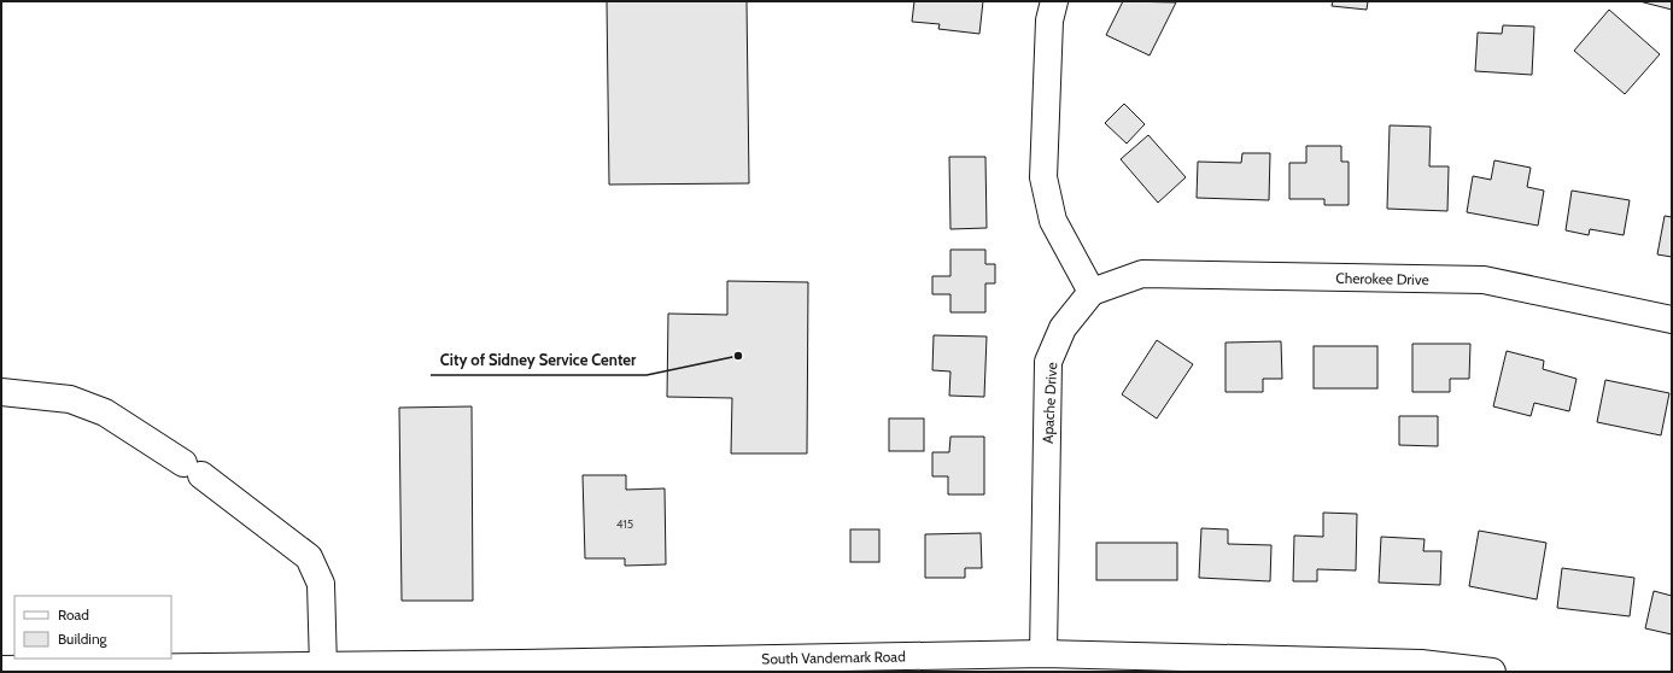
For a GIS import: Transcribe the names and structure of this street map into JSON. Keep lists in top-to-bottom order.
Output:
{
  "streets": {
    "street": ["Cherokee Drive", "Apache Drive", "South Vandemark Road"]
  },
  "crossings": [
    ["Cherokee Drive", "Apache Drive"],
    ["Apache Drive", "South Vandemark Road"]
  ],
  "places": ["City of Sidney Service Center"],
  "house_numbers": ["415"],
  "legend": ["Road", "Building"]
}
